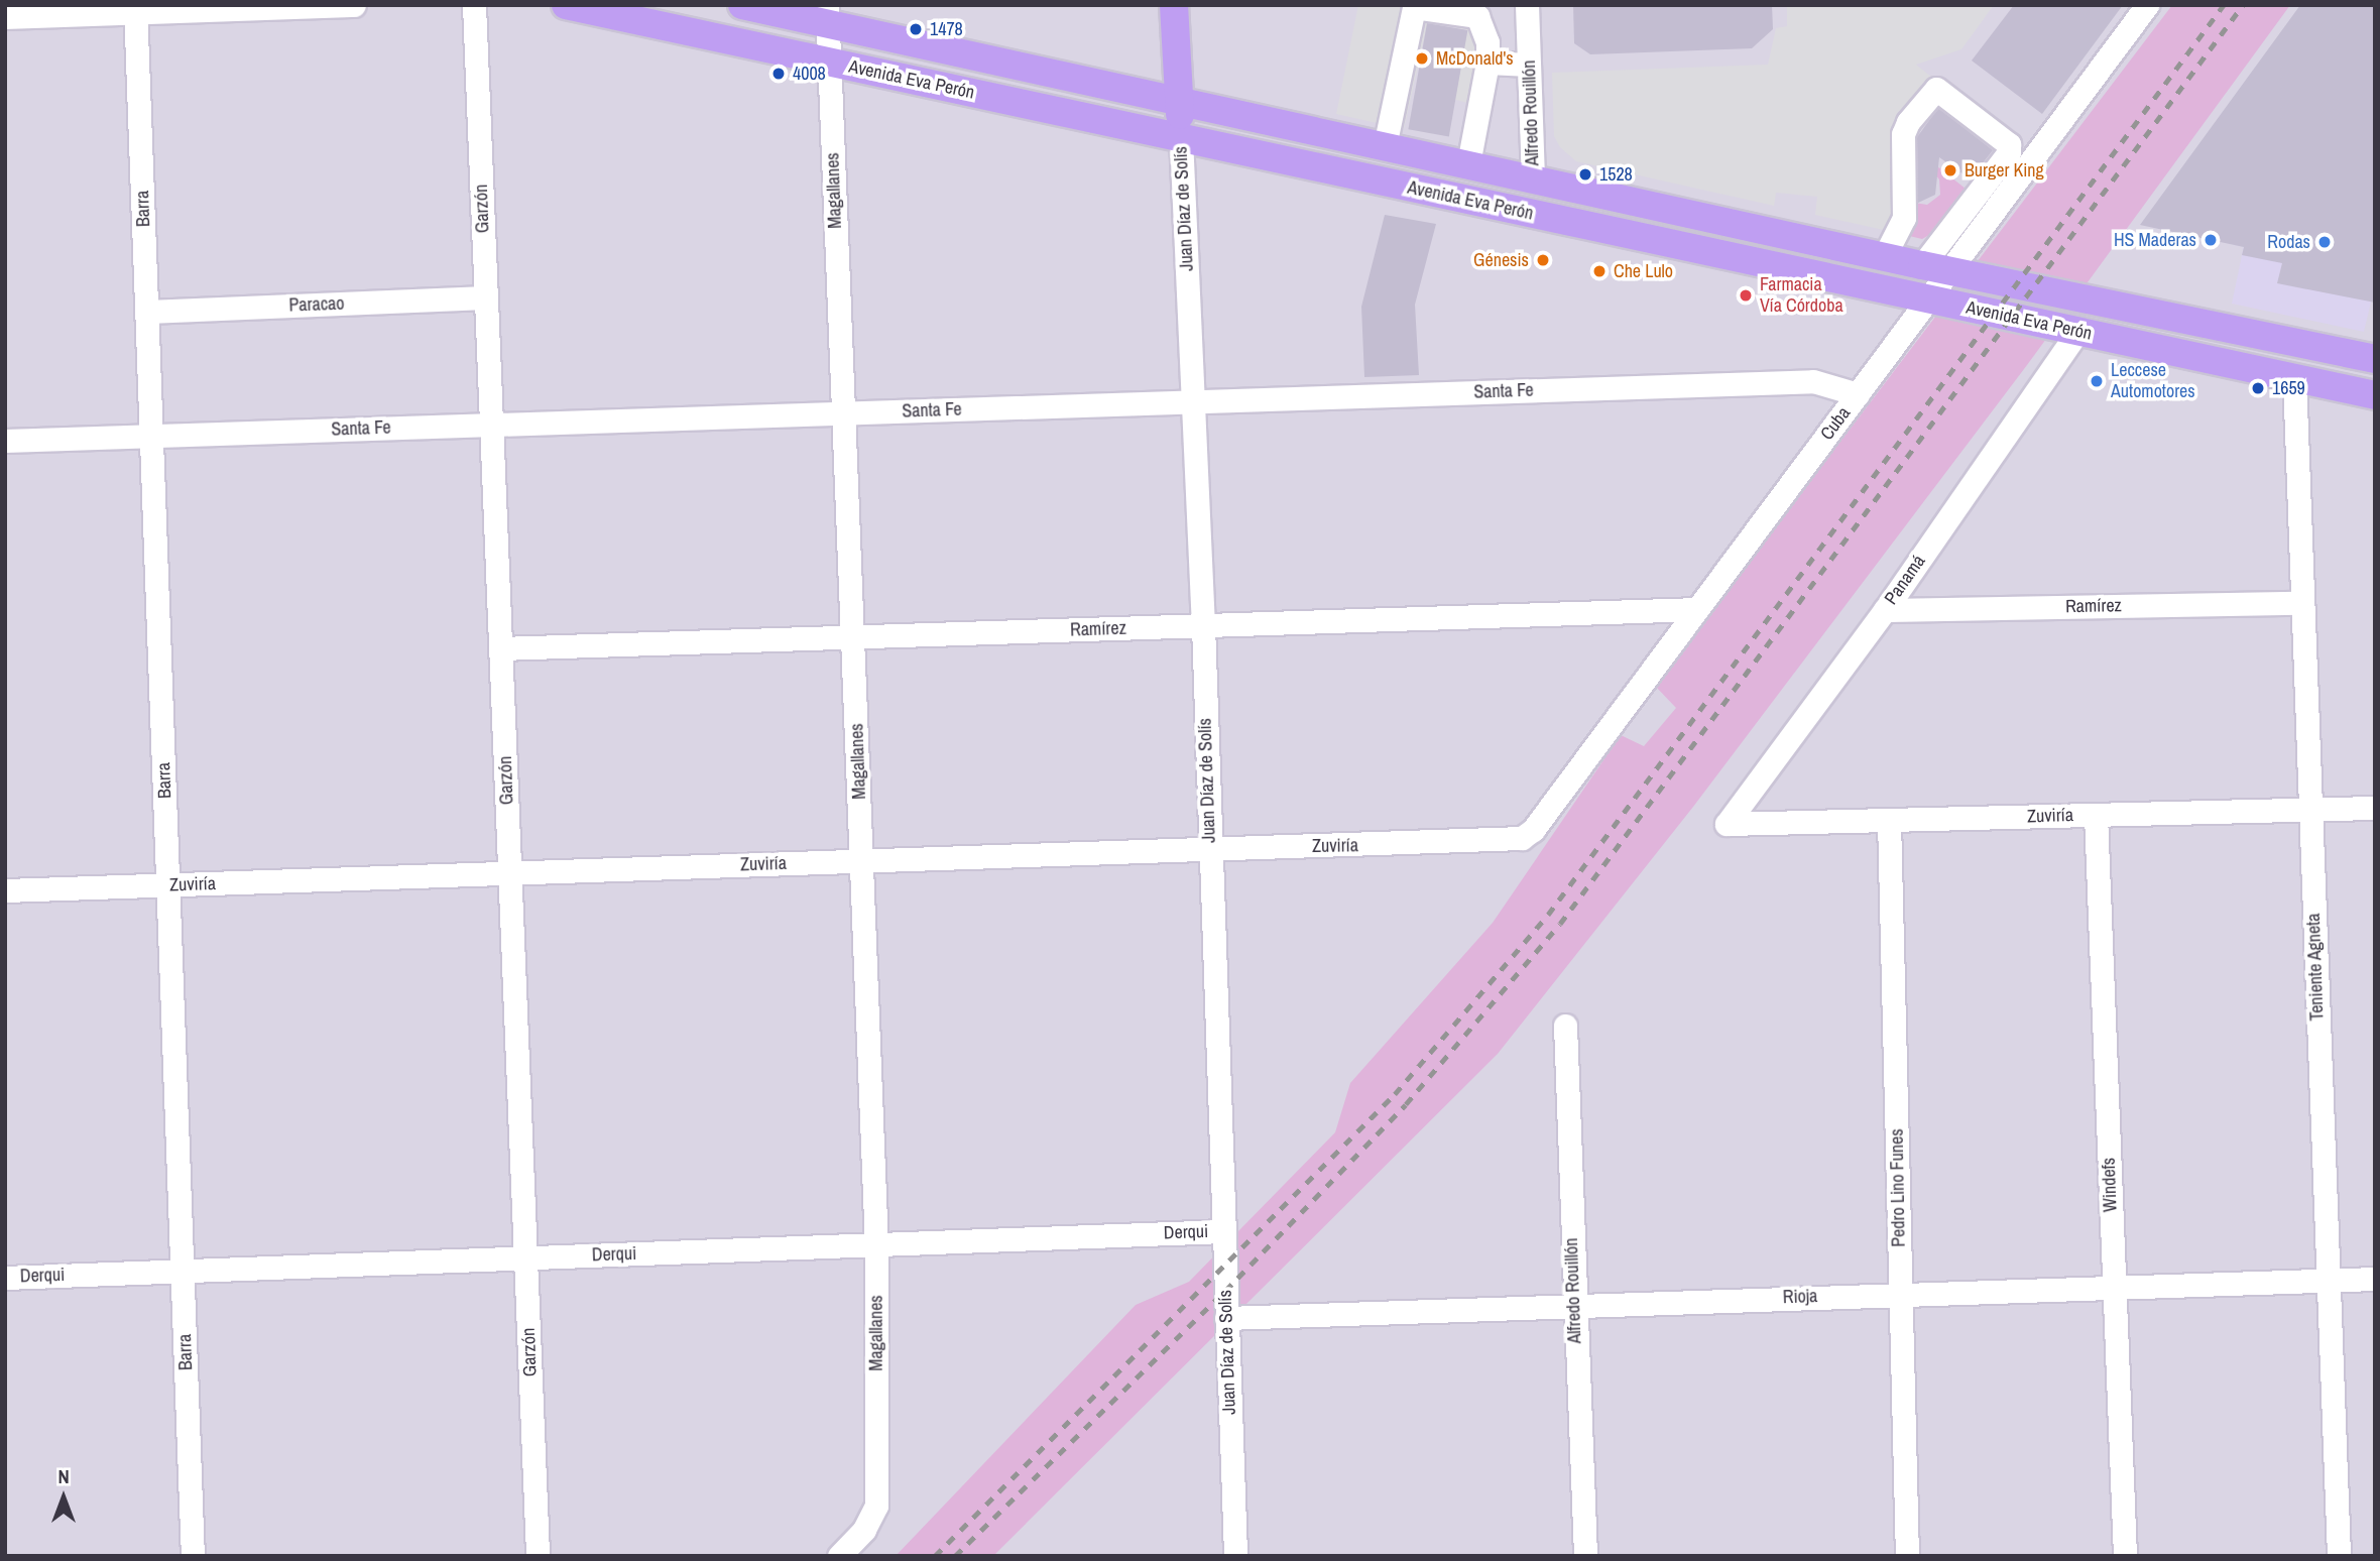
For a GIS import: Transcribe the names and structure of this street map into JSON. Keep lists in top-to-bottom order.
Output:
{
  "streets": {
    "main road": ["Avenida Eva Perón", "Juan Díaz de Solís"],
    "street": [
      "Alfredo Rouillón",
      "Magallanes",
      "Barra",
      "Garzón",
      "Paracao",
      "Santa Fe",
      "Cuba",
      "Panamá",
      "Ramírez",
      "Zuviría",
      "Teniente Agneta",
      "Windefs",
      "Pedro Lino Funes",
      "Derqui",
      "Rioja"
    ]
  },
  "crossings": [
    ["Avenida Eva Perón", "Alfredo Rouillón"],
    ["Avenida Eva Perón", "Magallanes"],
    ["Avenida Eva Perón", "Juan Díaz de Solís"],
    ["Avenida Eva Perón", "Cuba"],
    ["Avenida Eva Perón", "Panamá"],
    ["Avenida Eva Perón", "Teniente Agneta"],
    ["Alfredo Rouillón", "Rioja"],
    ["Magallanes", "Santa Fe"],
    ["Magallanes", "Ramírez"],
    ["Magallanes", "Zuviría"],
    ["Magallanes", "Derqui"],
    ["Barra", "Paracao"],
    ["Barra", "Santa Fe"],
    ["Barra", "Zuviría"],
    ["Barra", "Derqui"],
    ["Garzón", "Paracao"],
    ["Garzón", "Santa Fe"],
    ["Garzón", "Ramírez"],
    ["Garzón", "Zuviría"],
    ["Garzón", "Derqui"],
    ["Juan Díaz de Solís", "Santa Fe"],
    ["Juan Díaz de Solís", "Ramírez"],
    ["Juan Díaz de Solís", "Zuviría"],
    ["Juan Díaz de Solís", "Derqui"],
    ["Juan Díaz de Solís", "Rioja"],
    ["Santa Fe", "Cuba"],
    ["Cuba", "Ramírez"],
    ["Cuba", "Zuviría"],
    ["Panamá", "Ramírez"],
    ["Panamá", "Zuviría"],
    ["Ramírez", "Teniente Agneta"],
    ["Zuviría", "Teniente Agneta"],
    ["Zuviría", "Windefs"],
    ["Zuviría", "Pedro Lino Funes"],
    ["Teniente Agneta", "Rioja"],
    ["Windefs", "Rioja"],
    ["Pedro Lino Funes", "Rioja"]
  ],
  "places": [
    "1478",
    "McDonald's",
    "4008",
    "Burger King",
    "1528",
    "HS Maderas",
    "Rodas",
    "Génesis",
    "Che Lulo",
    "Farmacia Vía Córdoba",
    "Leccese Automotores",
    "1659"
  ],
  "north": "top"
}
